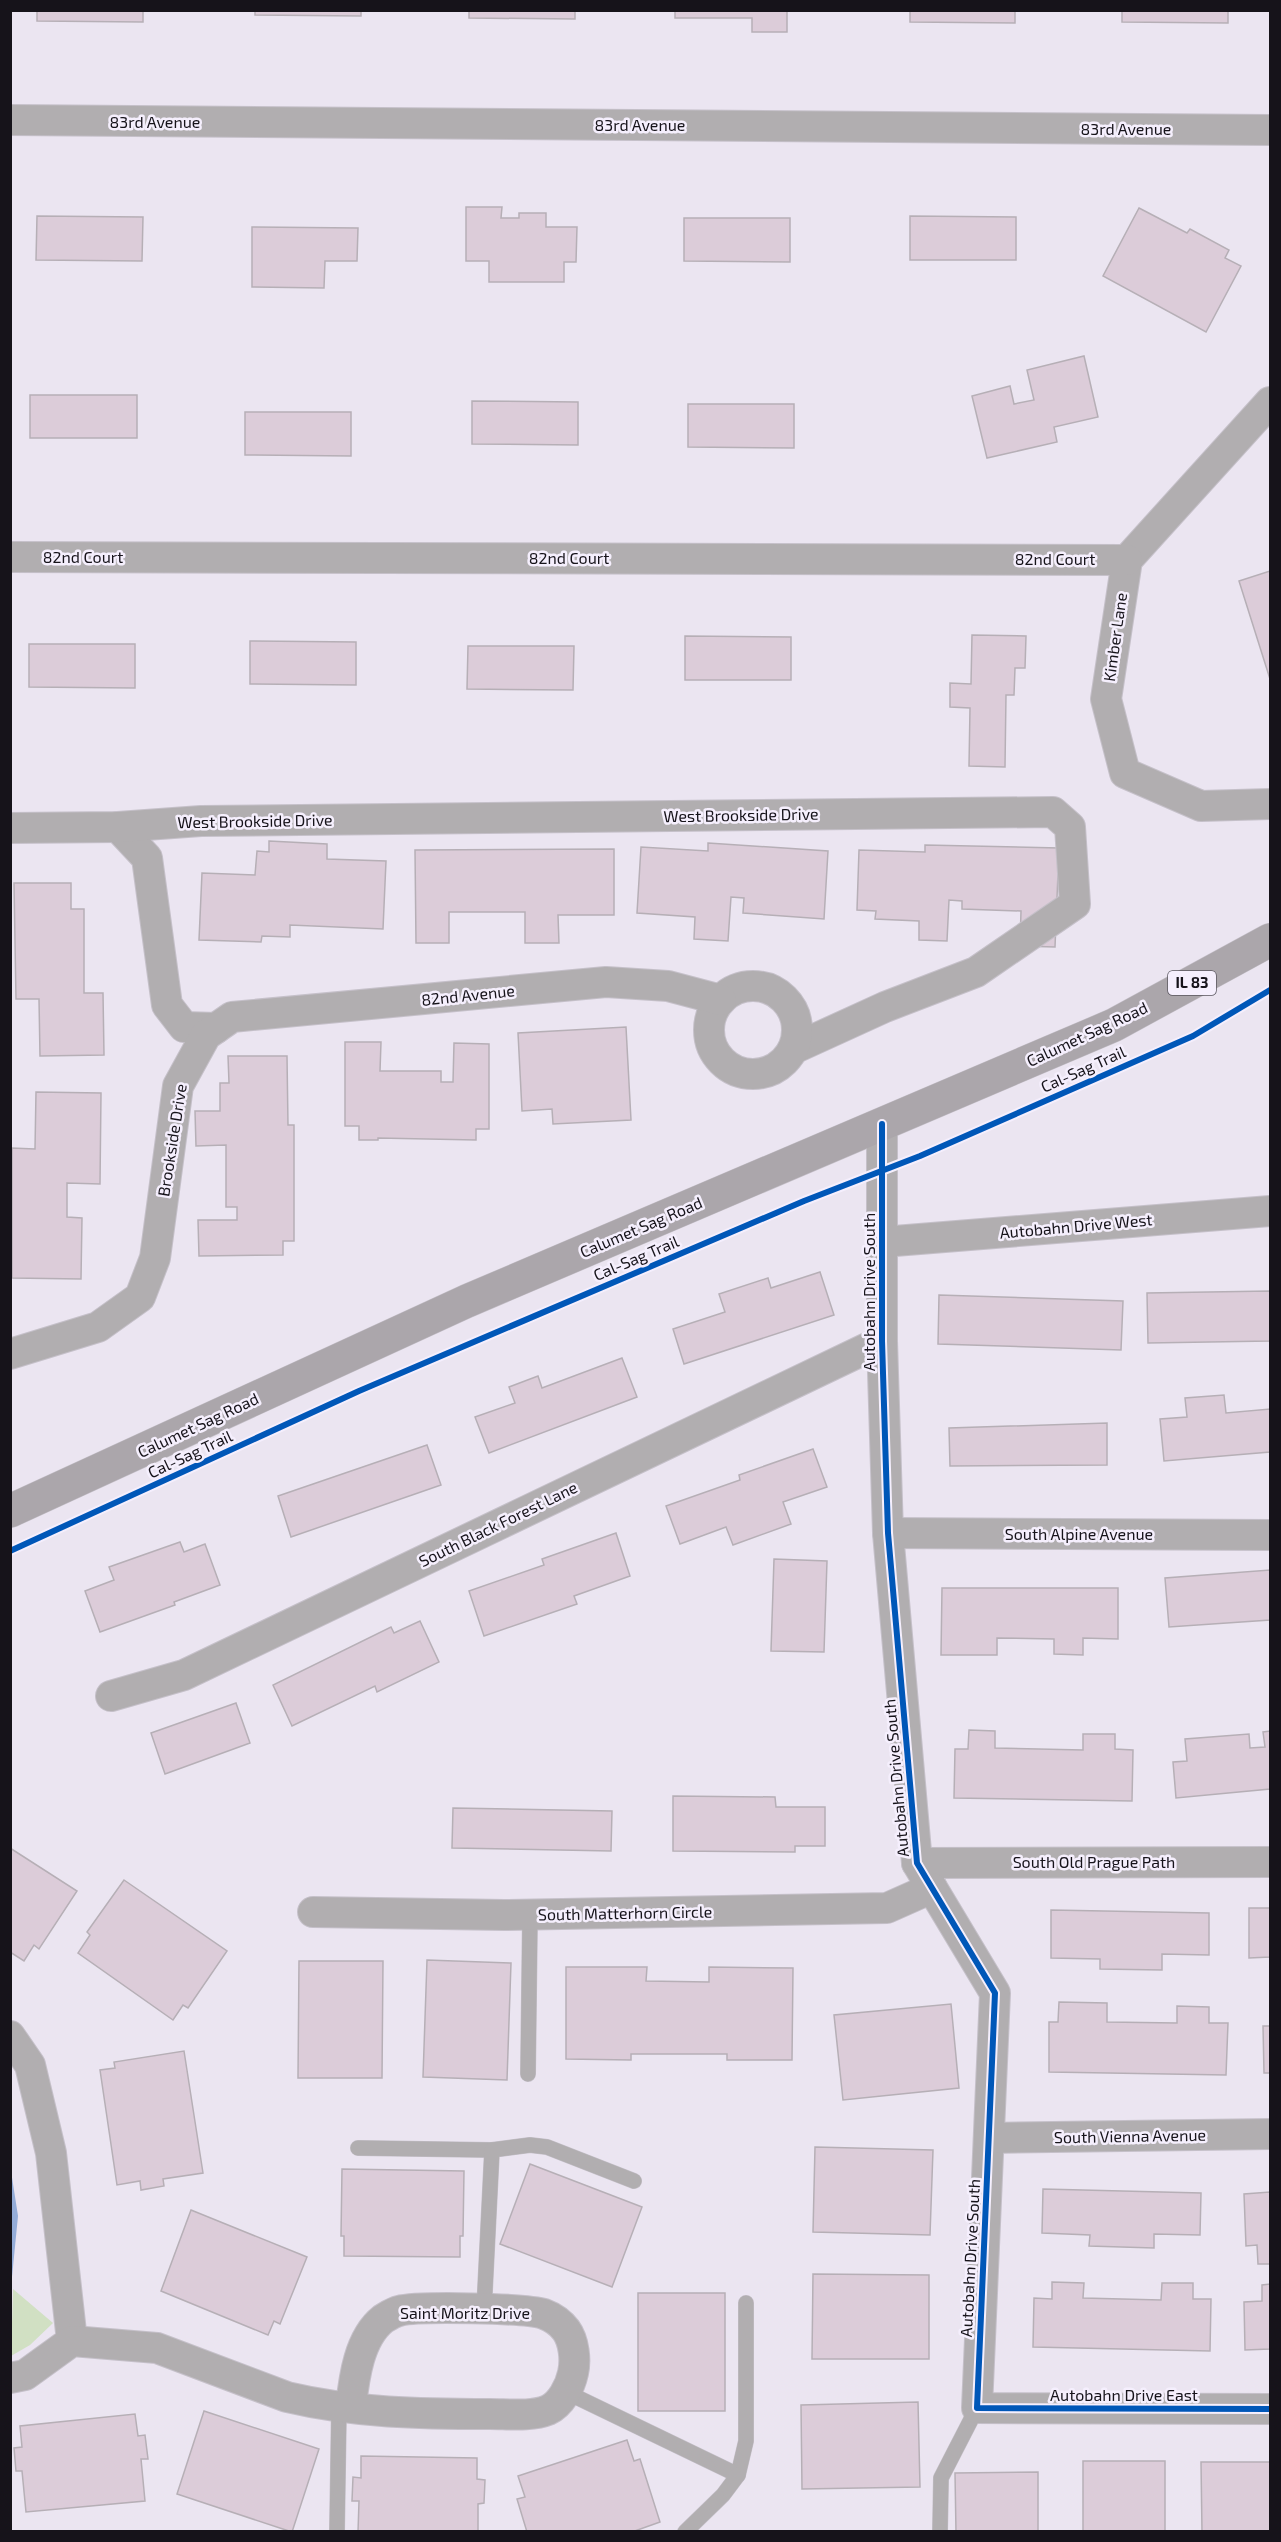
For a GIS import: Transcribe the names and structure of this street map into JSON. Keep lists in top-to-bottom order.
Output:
{
  "streets": {
    "main road": ["IL 83", "Calumet Sag Road"],
    "street": [
      "83rd Avenue",
      "82nd Court",
      "Kimber Lane",
      "West Brookside Drive",
      "82nd Avenue",
      "Brookside Drive",
      "Autobahn Drive West",
      "Autobahn Drive South",
      "South Black Forest Lane",
      "South Alpine Avenue",
      "South Old Prague Path",
      "South Matterhorn Circle",
      "South Vienna Avenue",
      "Saint Moritz Drive",
      "Autobahn Drive East"
    ],
    "cycle path": ["Cal-Sag Trail"]
  },
  "crossings": [
    ["82nd Court", "Kimber Lane"],
    ["West Brookside Drive", "82nd Avenue"],
    ["82nd Avenue", "Brookside Drive"],
    ["Calumet Sag Road", "Autobahn Drive South"],
    ["Autobahn Drive West", "Autobahn Drive South"],
    ["Autobahn Drive South", "South Black Forest Lane"],
    ["Autobahn Drive South", "South Alpine Avenue"],
    ["Autobahn Drive South", "South Old Prague Path"],
    ["Autobahn Drive South", "South Matterhorn Circle"],
    ["Autobahn Drive South", "South Vienna Avenue"],
    ["Autobahn Drive South", "Autobahn Drive East"]
  ]
}
